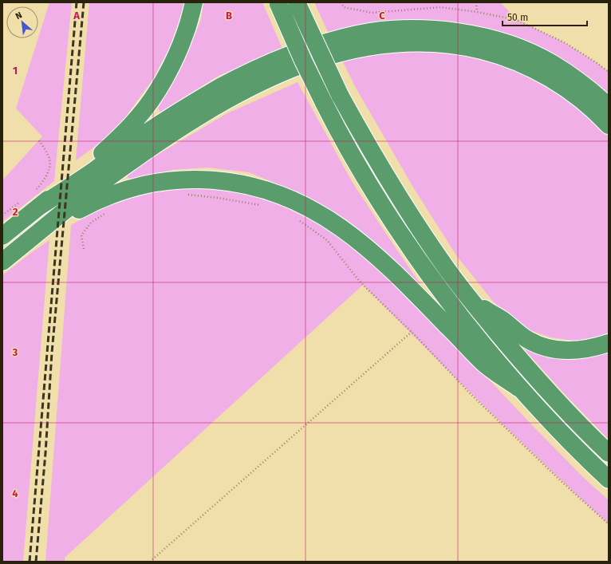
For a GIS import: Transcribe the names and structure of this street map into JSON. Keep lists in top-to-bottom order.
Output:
{
  "scale_bar": "50 m",
  "north": "top left",
  "grid": {
    "columns": ["A", "B", "C"],
    "rows": [
      "1",
      "2",
      "3",
      "4"
    ]
  }
}
